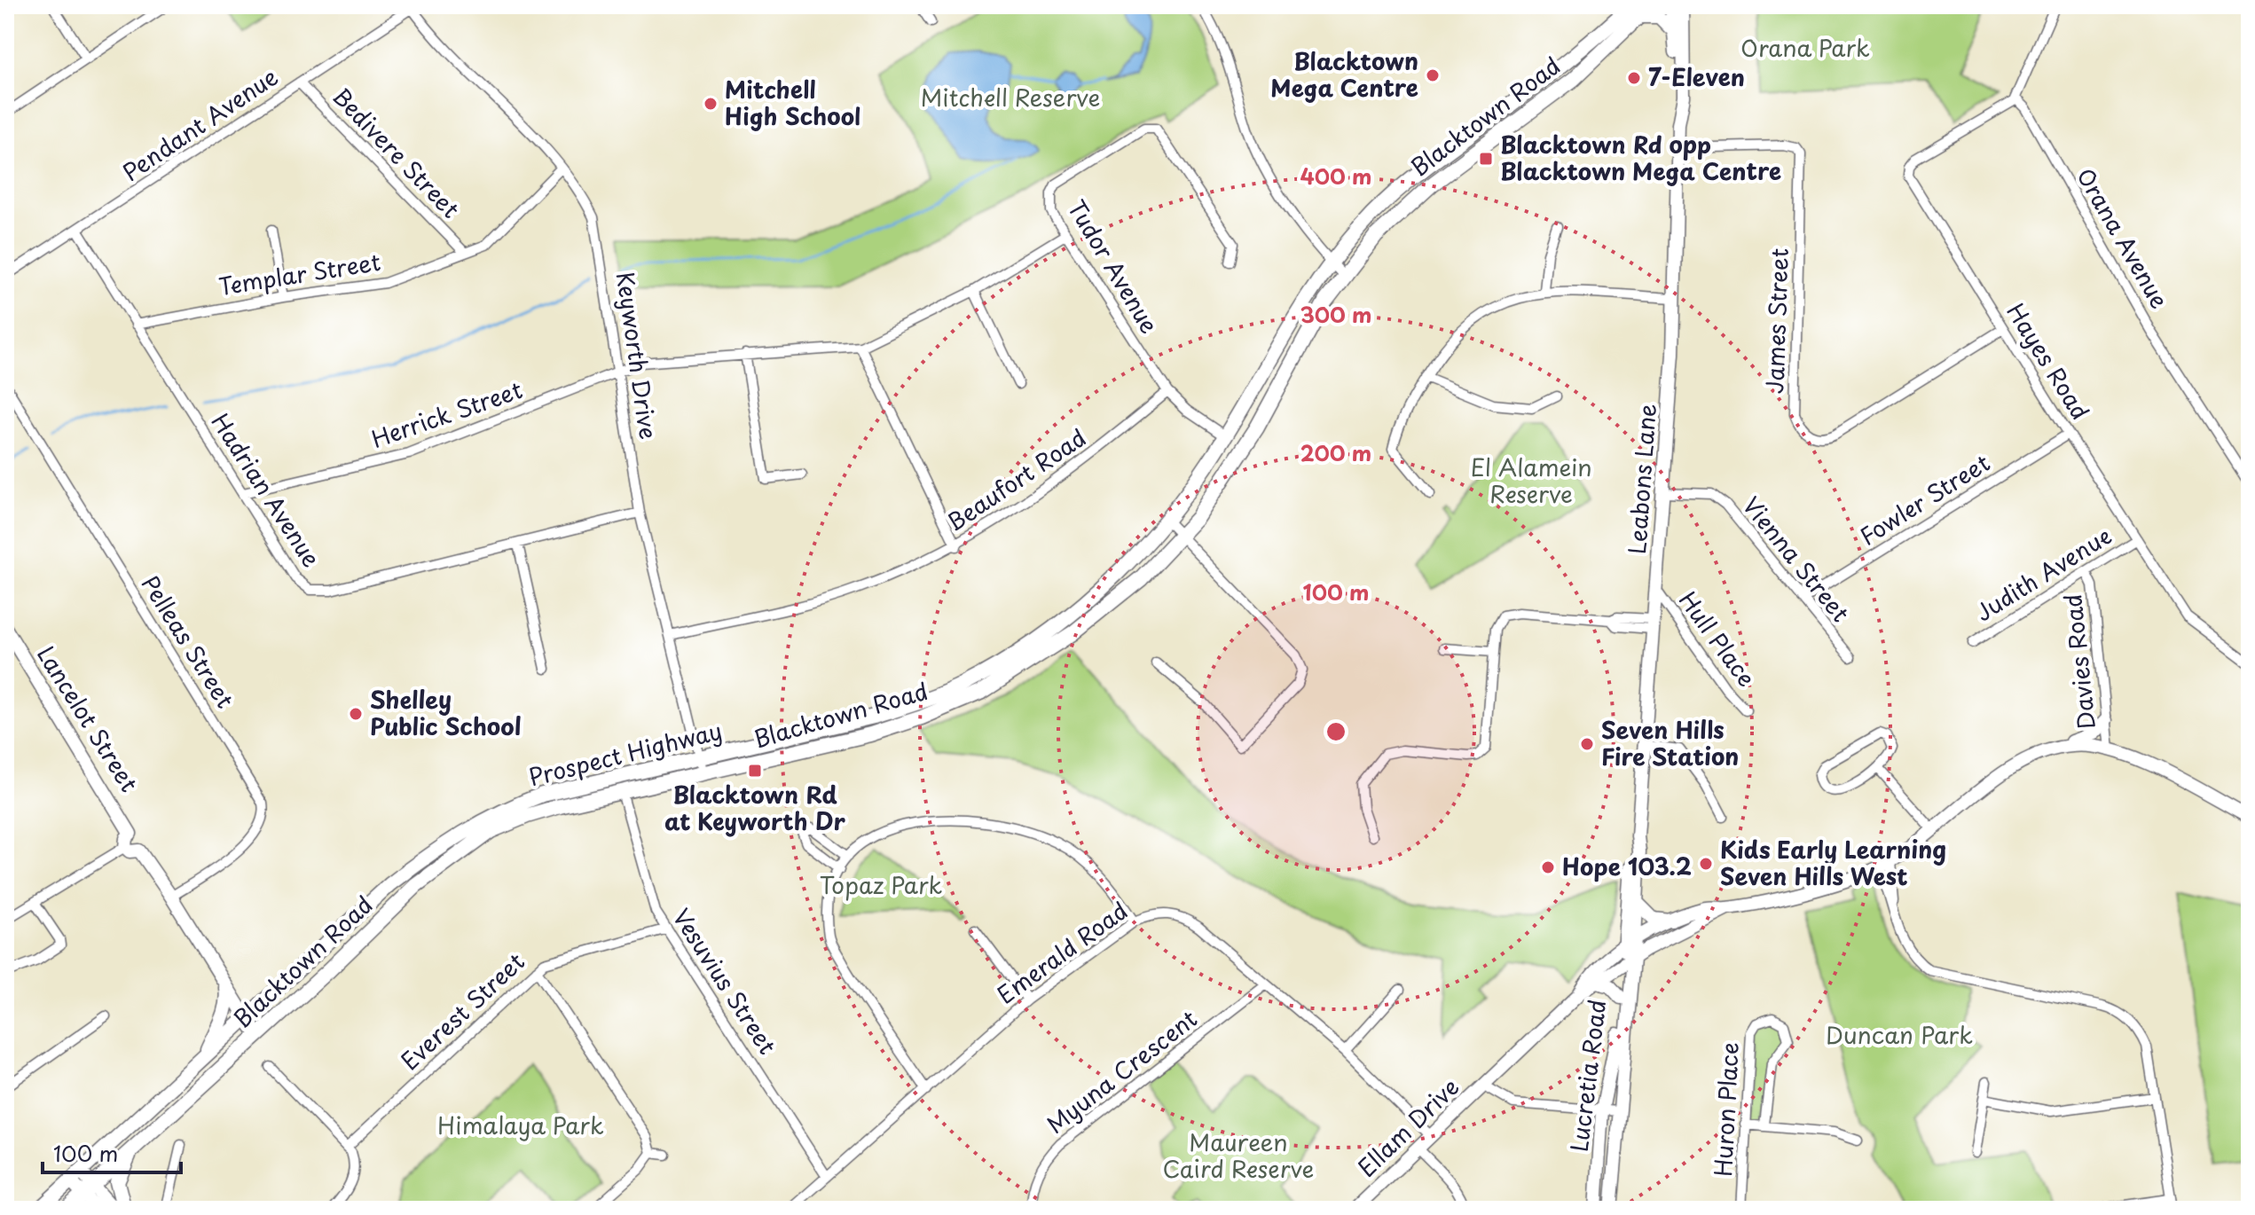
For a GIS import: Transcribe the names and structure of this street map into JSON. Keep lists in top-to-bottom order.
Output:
{
  "streets": {
    "main road": ["Blacktown Road", "Prospect Highway"],
    "street": [
      "Pendant Avenue",
      "Bedivere Street",
      "Orana Avenue",
      "Tudor Avenue",
      "Templar Street",
      "James Street",
      "Keyworth Drive",
      "Hayes Road",
      "Herrick Street",
      "Leabons Lane",
      "Beaufort Road",
      "Hadrian Avenue",
      "Fowler Street",
      "Vienna Street",
      "Judith Avenue",
      "Hull Place",
      "Pelleas Street",
      "Davies Road",
      "Lancelot Street",
      "Emerald Road",
      "Vesuvius Street",
      "Everest Street",
      "Myuna Crescent",
      "Lucretia Road",
      "Huron Place",
      "Ellam Drive"
    ]
  },
  "crossings": [
    ["Blacktown Road", "Keyworth Drive"],
    ["Blacktown Road", "Prospect Highway"],
    ["Blacktown Road", "Vesuvius Street"],
    ["Pendant Avenue", "Bedivere Street"],
    ["Pendant Avenue", "Keyworth Drive"],
    ["Pendant Avenue", "Hadrian Avenue"],
    ["Bedivere Street", "Templar Street"],
    ["Orana Avenue", "Hayes Road"],
    ["Tudor Avenue", "Beaufort Road"],
    ["Tudor Avenue", "Prospect Highway"],
    ["Templar Street", "Keyworth Drive"],
    ["Templar Street", "Hadrian Avenue"],
    ["James Street", "Hayes Road"],
    ["James Street", "Leabons Lane"],
    ["Keyworth Drive", "Herrick Street"],
    ["Keyworth Drive", "Beaufort Road"],
    ["Keyworth Drive", "Hadrian Avenue"],
    ["Keyworth Drive", "Prospect Highway"],
    ["Hayes Road", "Fowler Street"],
    ["Hayes Road", "Judith Avenue"],
    ["Herrick Street", "Hadrian Avenue"],
    ["Leabons Lane", "Vienna Street"],
    ["Leabons Lane", "Hull Place"],
    ["Leabons Lane", "Lucretia Road"],
    ["Fowler Street", "Vienna Street"],
    ["Judith Avenue", "Davies Road"],
    ["Emerald Road", "Vesuvius Street"],
    ["Emerald Road", "Myuna Crescent"],
    ["Emerald Road", "Ellam Drive"],
    ["Vesuvius Street", "Everest Street"],
    ["Lucretia Road", "Ellam Drive"]
  ],
  "parks": [
    "Orana Park",
    "Mitchell Reserve",
    "El Alamein Reserve",
    "Topaz Park",
    "Duncan Park",
    "Himalaya Park",
    "Maureen Caird Reserve"
  ],
  "places": {
    "other": [
      "Blacktown Mega Centre",
      "7-Eleven",
      "Mitchell High School",
      "Shelley Public School",
      "Seven Hills Fire Station",
      "Kids Early Learning Seven Hills West",
      "Hope 103.2"
    ],
    "transit": ["Blacktown Rd opp Blacktown Mega Centre", "Blacktown Rd at Keyworth Dr"]
  },
  "scale_bar": "100 m",
  "rings": [
    "400 m",
    "300 m",
    "200 m",
    "100 m"
  ]
}
